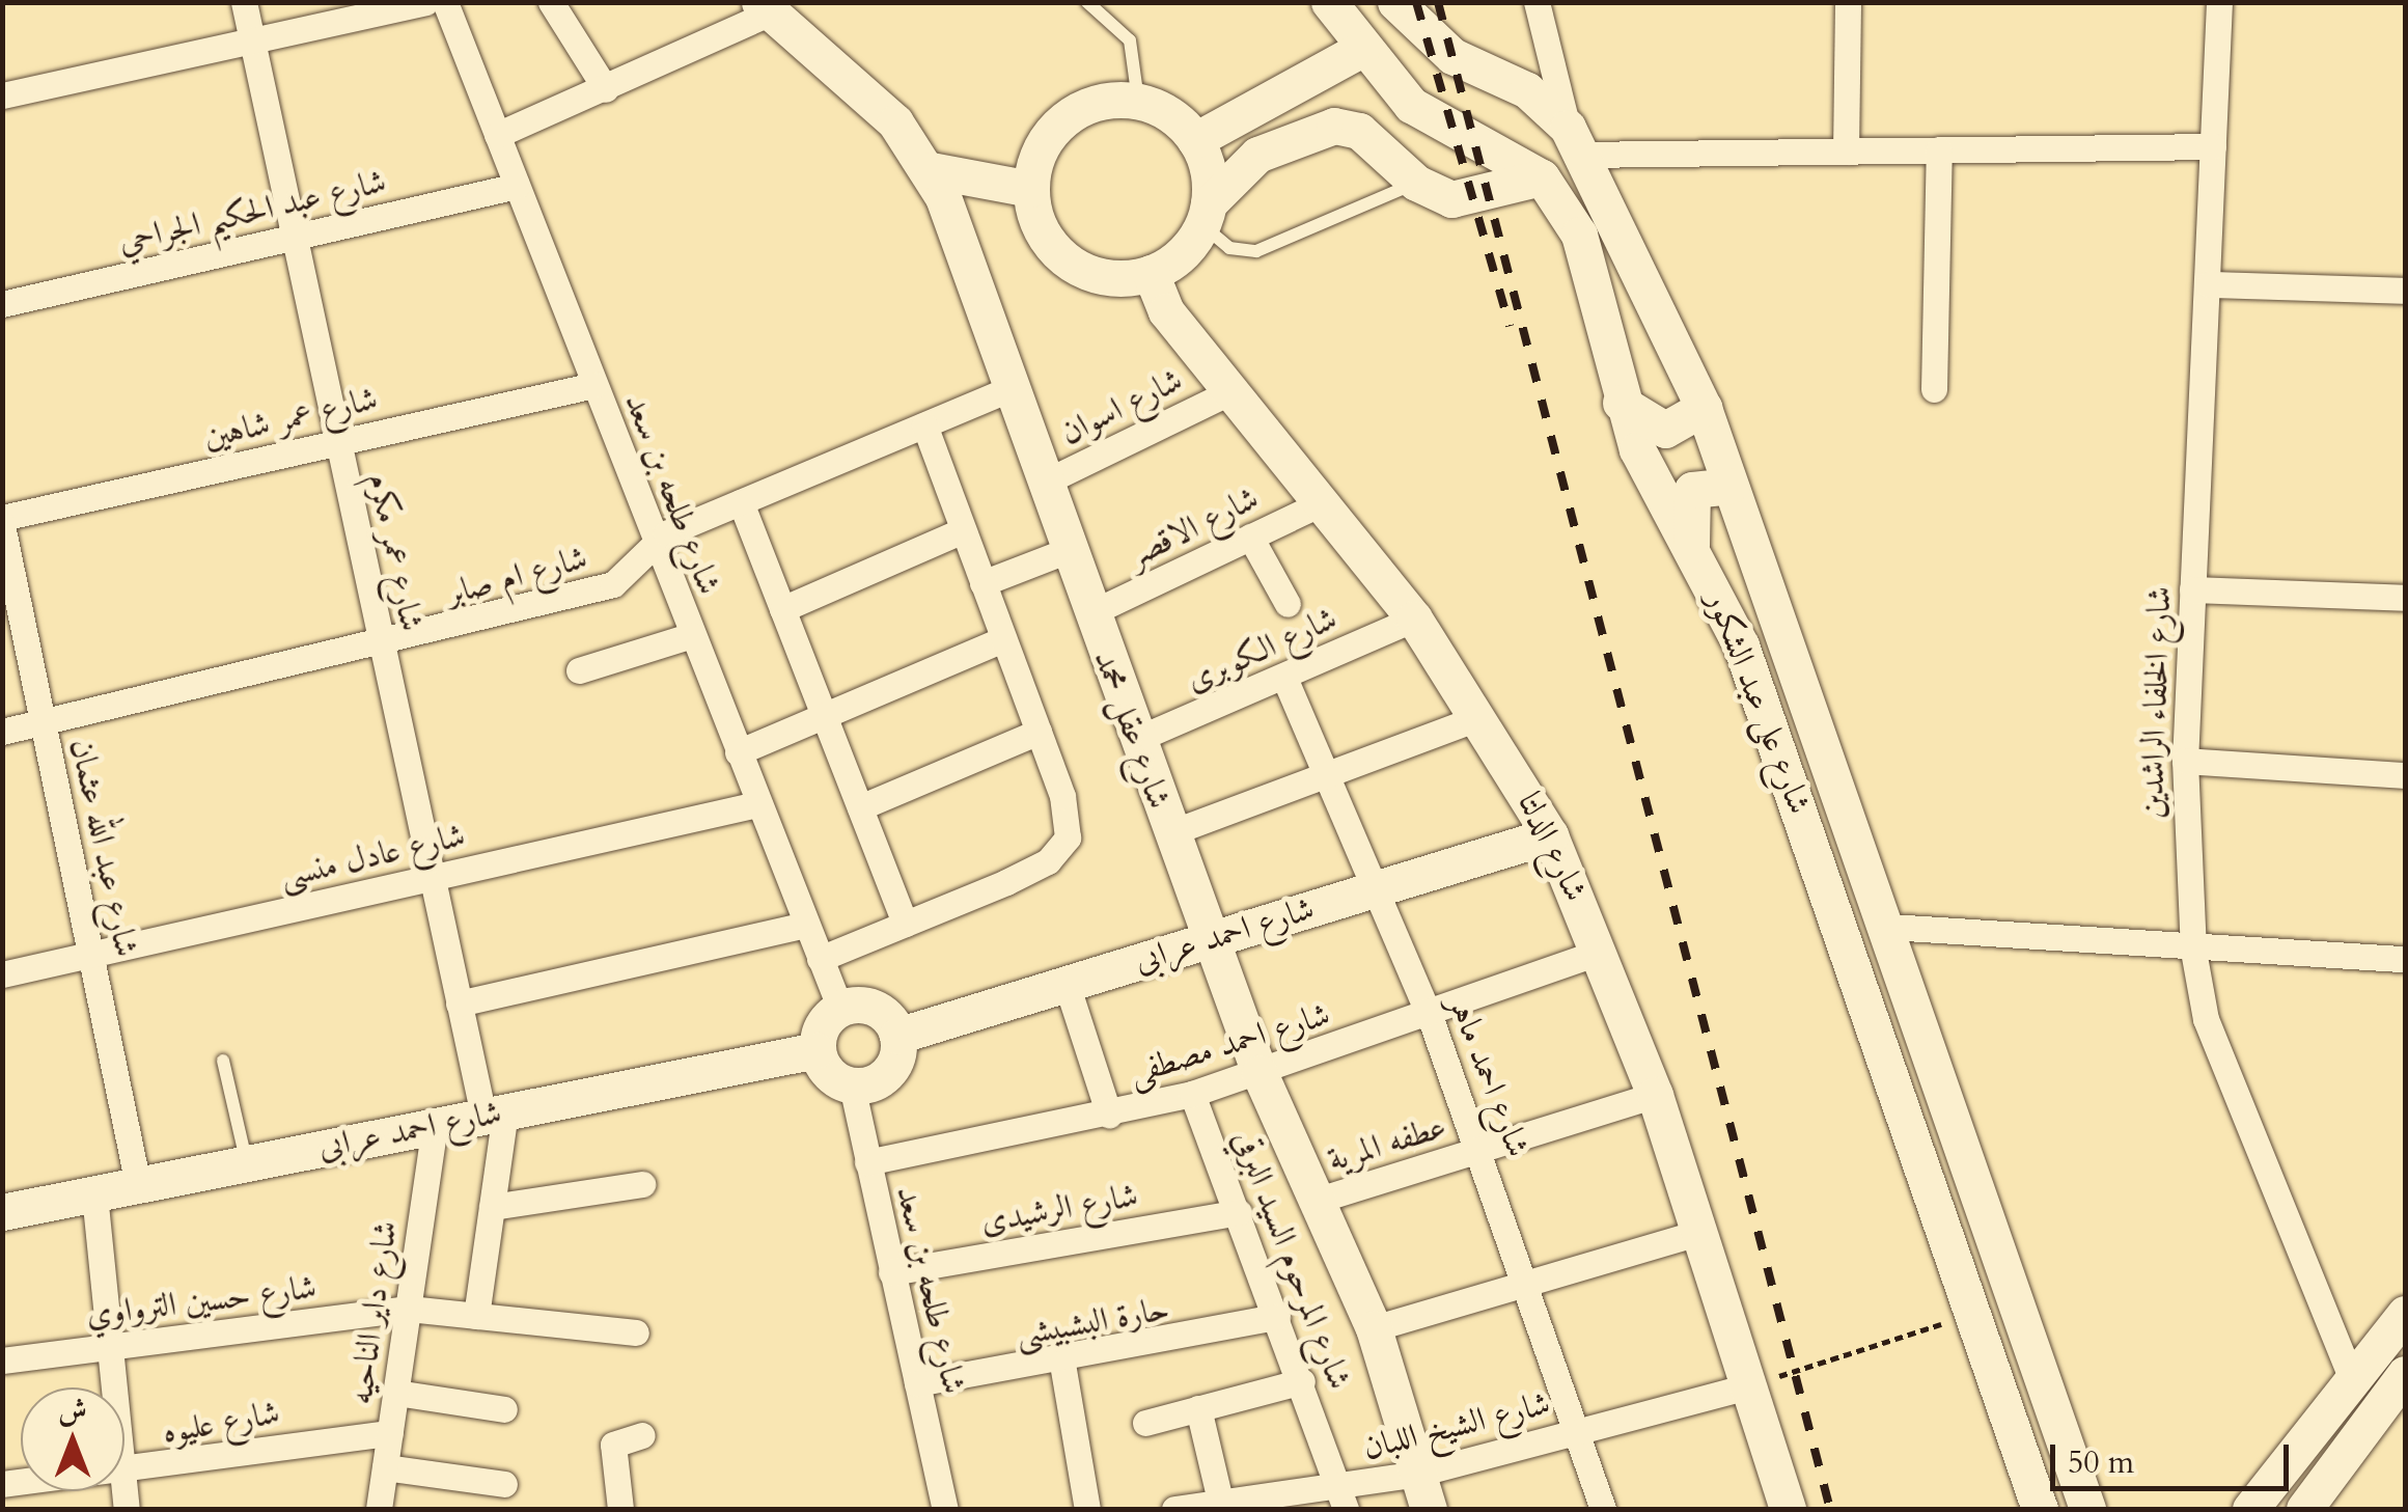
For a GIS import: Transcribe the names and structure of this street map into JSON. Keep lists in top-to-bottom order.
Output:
{
  "streets": {
    "street": [
      "شارع عبد الحكيم الجراحي",
      "شارع اسوان",
      "شارع عمر شاهين",
      "شارع طلحه بن سعد",
      "شارع الاقصر",
      "شارع عمر مكرم",
      "شارع ام صابر",
      "شارع الكوبرى",
      "شارع على عبد الشكور",
      "شارع الخلفاء الراشدين",
      "شارع عقل محمد",
      "شارع الدلتا",
      "شارع عبد الله عثمان",
      "شارع عادل منسى",
      "شارع احمد عرابى",
      "شارع احمد مصطفى",
      "شارع احمد ماهر",
      "عطفه المرية",
      "شارع الرشيدى",
      "شارع المرحوم السيد البرقي",
      "شارع حسين الترواوي",
      "شارع داير الناحيه",
      "حارة البشبيشى",
      "شارع عليوه",
      "شارع الشيخ اللبان"
    ]
  },
  "crossings": [
    ["شارع عبد الحكيم الجراحي", "شارع طلحه بن سعد"],
    ["شارع عبد الحكيم الجراحي", "شارع عمر مكرم"],
    ["شارع اسوان", "شارع عقل محمد"],
    ["شارع اسوان", "شارع الدلتا"],
    ["شارع عمر شاهين", "شارع طلحه بن سعد"],
    ["شارع عمر شاهين", "شارع عمر مكرم"],
    ["شارع عمر شاهين", "شارع عبد الله عثمان"],
    ["شارع طلحه بن سعد", "شارع ام صابر"],
    ["شارع طلحه بن سعد", "شارع عادل منسى"],
    ["شارع طلحه بن سعد", "شارع احمد عرابى"],
    ["شارع طلحه بن سعد", "شارع احمد مصطفى"],
    ["شارع طلحه بن سعد", "شارع الرشيدى"],
    ["شارع طلحه بن سعد", "حارة البشبيشى"],
    ["شارع الاقصر", "شارع عقل محمد"],
    ["شارع الاقصر", "شارع الدلتا"],
    ["شارع عمر مكرم", "شارع ام صابر"],
    ["شارع عمر مكرم", "شارع عادل منسى"],
    ["شارع عمر مكرم", "شارع احمد عرابى"],
    ["شارع ام صابر", "شارع عقل محمد"],
    ["شارع ام صابر", "شارع عبد الله عثمان"],
    ["شارع الكوبرى", "شارع عقل محمد"],
    ["شارع الكوبرى", "شارع الدلتا"],
    ["شارع الكوبرى", "شارع احمد ماهر"],
    ["شارع عقل محمد", "شارع احمد عرابى"],
    ["شارع عقل محمد", "شارع احمد مصطفى"],
    ["شارع عقل محمد", "عطفه المرية"],
    ["شارع عقل محمد", "شارع الشيخ اللبان"],
    ["شارع الدلتا", "شارع احمد عرابى"],
    ["شارع الدلتا", "شارع احمد مصطفى"],
    ["شارع الدلتا", "عطفه المرية"],
    ["شارع الدلتا", "شارع الشيخ اللبان"],
    ["شارع عبد الله عثمان", "شارع عادل منسى"],
    ["شارع عبد الله عثمان", "شارع احمد عرابى"],
    ["شارع احمد عرابى", "شارع احمد ماهر"],
    ["شارع احمد عرابى", "شارع داير الناحيه"],
    ["شارع احمد مصطفى", "شارع احمد ماهر"],
    ["شارع احمد مصطفى", "شارع المرحوم السيد البرقي"],
    ["شارع احمد ماهر", "عطفه المرية"],
    ["شارع احمد ماهر", "شارع الشيخ اللبان"],
    ["شارع الرشيدى", "شارع المرحوم السيد البرقي"],
    ["شارع المرحوم السيد البرقي", "حارة البشبيشى"],
    ["شارع المرحوم السيد البرقي", "شارع الشيخ اللبان"],
    ["شارع حسين الترواوي", "شارع داير الناحيه"],
    ["شارع داير الناحيه", "شارع عليوه"]
  ],
  "scale_bar": "50 m",
  "north": "top"
}
